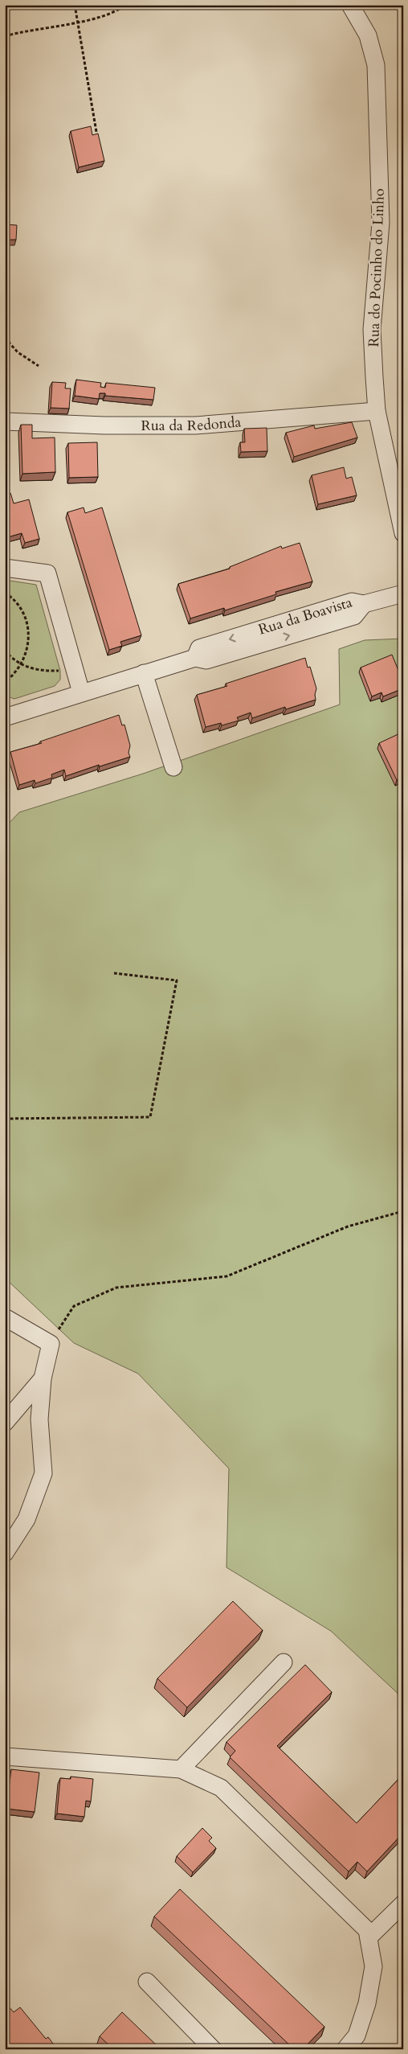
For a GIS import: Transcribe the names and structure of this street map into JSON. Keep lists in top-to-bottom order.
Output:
{
  "streets": {
    "street": ["Rua do Pocinho do Linho", "Rua da Redonda", "Rua da Boavista"]
  },
  "crossings": [
    ["Rua do Pocinho do Linho", "Rua da Redonda"]
  ]
}
